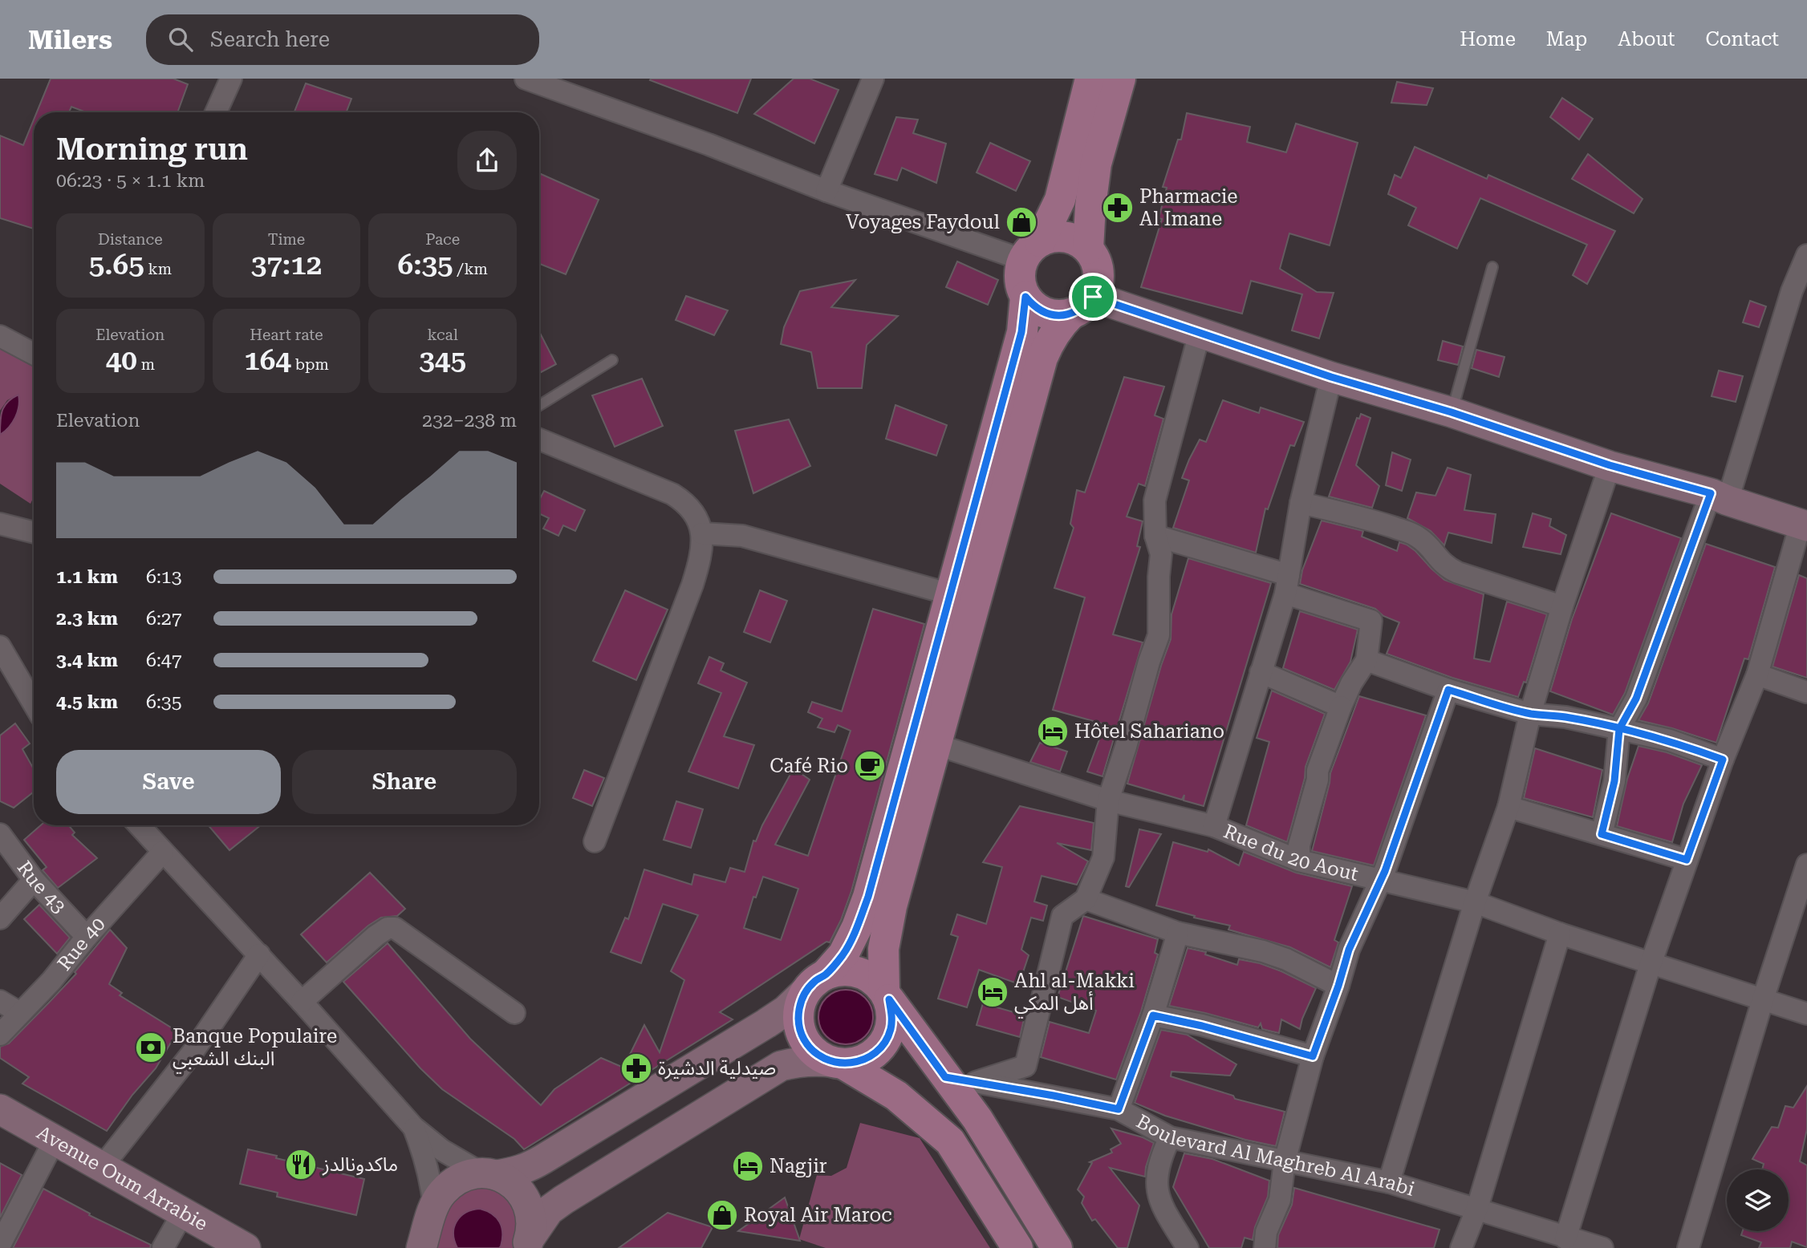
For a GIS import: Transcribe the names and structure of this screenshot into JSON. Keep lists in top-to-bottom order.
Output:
{
  "streets": {
    "street": [
      "Rue du 20 Aout",
      "Rue 43",
      "Rue 40",
      "Boulevard Al Maghreb Al Arabi",
      "Avenue Oum Arrabie"
    ]
  },
  "crossings": [
    ["Rue 43", "Rue 40"]
  ],
  "places": {
    "pharmacy": ["Pharmacie Al Imane", "صيدلية الدشيرة"],
    "shop": ["Voyages Faydoul", "Royal Air Maroc"],
    "hotel": ["Hôtel Sahariano", "Ahl al-Makki أهل المكي", "Nagjir"],
    "cafe": ["Café Rio"],
    "bank": ["Banque Populaire البنك الشعبي"],
    "restaurant": ["ماكدونالدز"]
  },
  "page": {
    "header": "Milers",
    "search": "Search here",
    "nav": [
      "Home",
      "Map",
      "About",
      "Contact"
    ],
    "heading": ["Morning run", "06:23 · 5 × 1.1 km"],
    "stats": [
      ["Distance", "5.65 km"],
      ["Time", "37:12"],
      ["Pace", "6:35 /km"],
      ["Elevation", "40 m"],
      ["Heart rate", "164 bpm"],
      ["kcal", "345"]
    ],
    "chart": ["Elevation", "232–238 m"],
    "list": [
      {
        "name": "1.1 km",
        "note": "6:13"
      },
      {
        "name": "2.3 km",
        "note": "6:27"
      },
      {
        "name": "3.4 km",
        "note": "6:47"
      },
      {
        "name": "4.5 km",
        "note": "6:35"
      }
    ],
    "buttons": ["Save", "Share"]
  }
}
